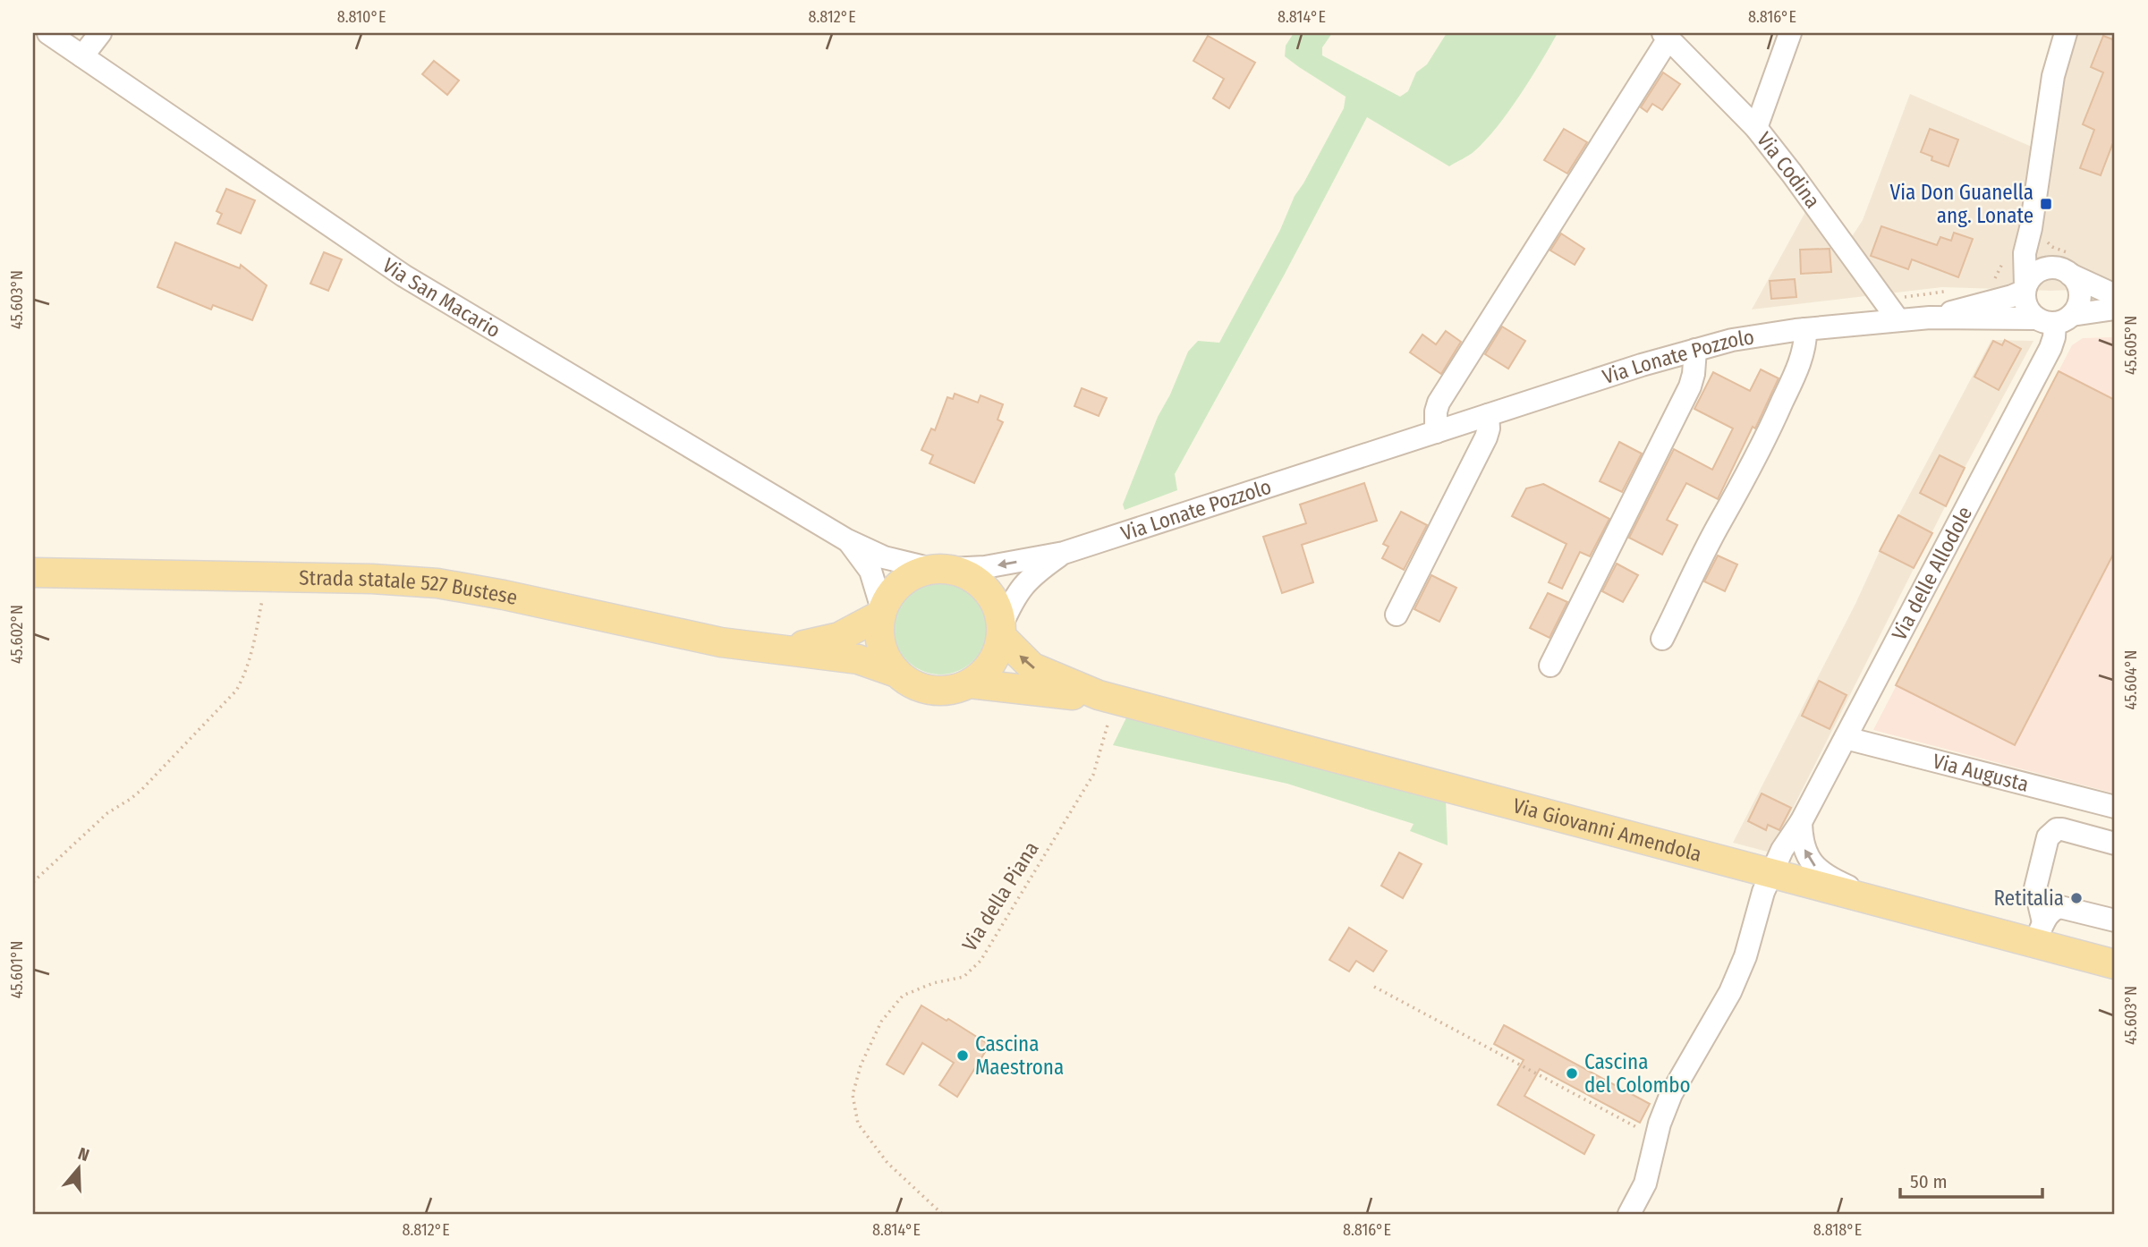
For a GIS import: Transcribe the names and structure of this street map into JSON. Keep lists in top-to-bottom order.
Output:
{
  "streets": {
    "main road": ["Strada statale 527 Bustese", "Via Giovanni Amendola"],
    "street": [
      "Via Codina",
      "Via San Macario",
      "Via Lonate Pozzolo",
      "Via delle Allodole",
      "Via Augusta"
    ],
    "path": ["Via della Piana"]
  },
  "crossings": [
    ["Via Codina", "Via Lonate Pozzolo"],
    ["Via San Macario", "Via Lonate Pozzolo"],
    ["Via delle Allodole", "Via Augusta"],
    ["Via delle Allodole", "Via Giovanni Amendola"],
    ["Via Giovanni Amendola", "Via della Piana"]
  ],
  "places": {
    "transit": ["Via Don Guanella ang. Lonate"],
    "other": ["Retitalia", "Cascina Maestrona", "Cascina del Colombo"]
  },
  "scale_bar": "50 m",
  "north": "top",
  "coordinates": [
    "8.810°E",
    "8.812°E",
    "8.814°E",
    "8.816°E",
    "45.603°N",
    "45.605°N",
    "45.602°N",
    "45.604°N",
    "45.601°N",
    "8.818°E"
  ]
}
